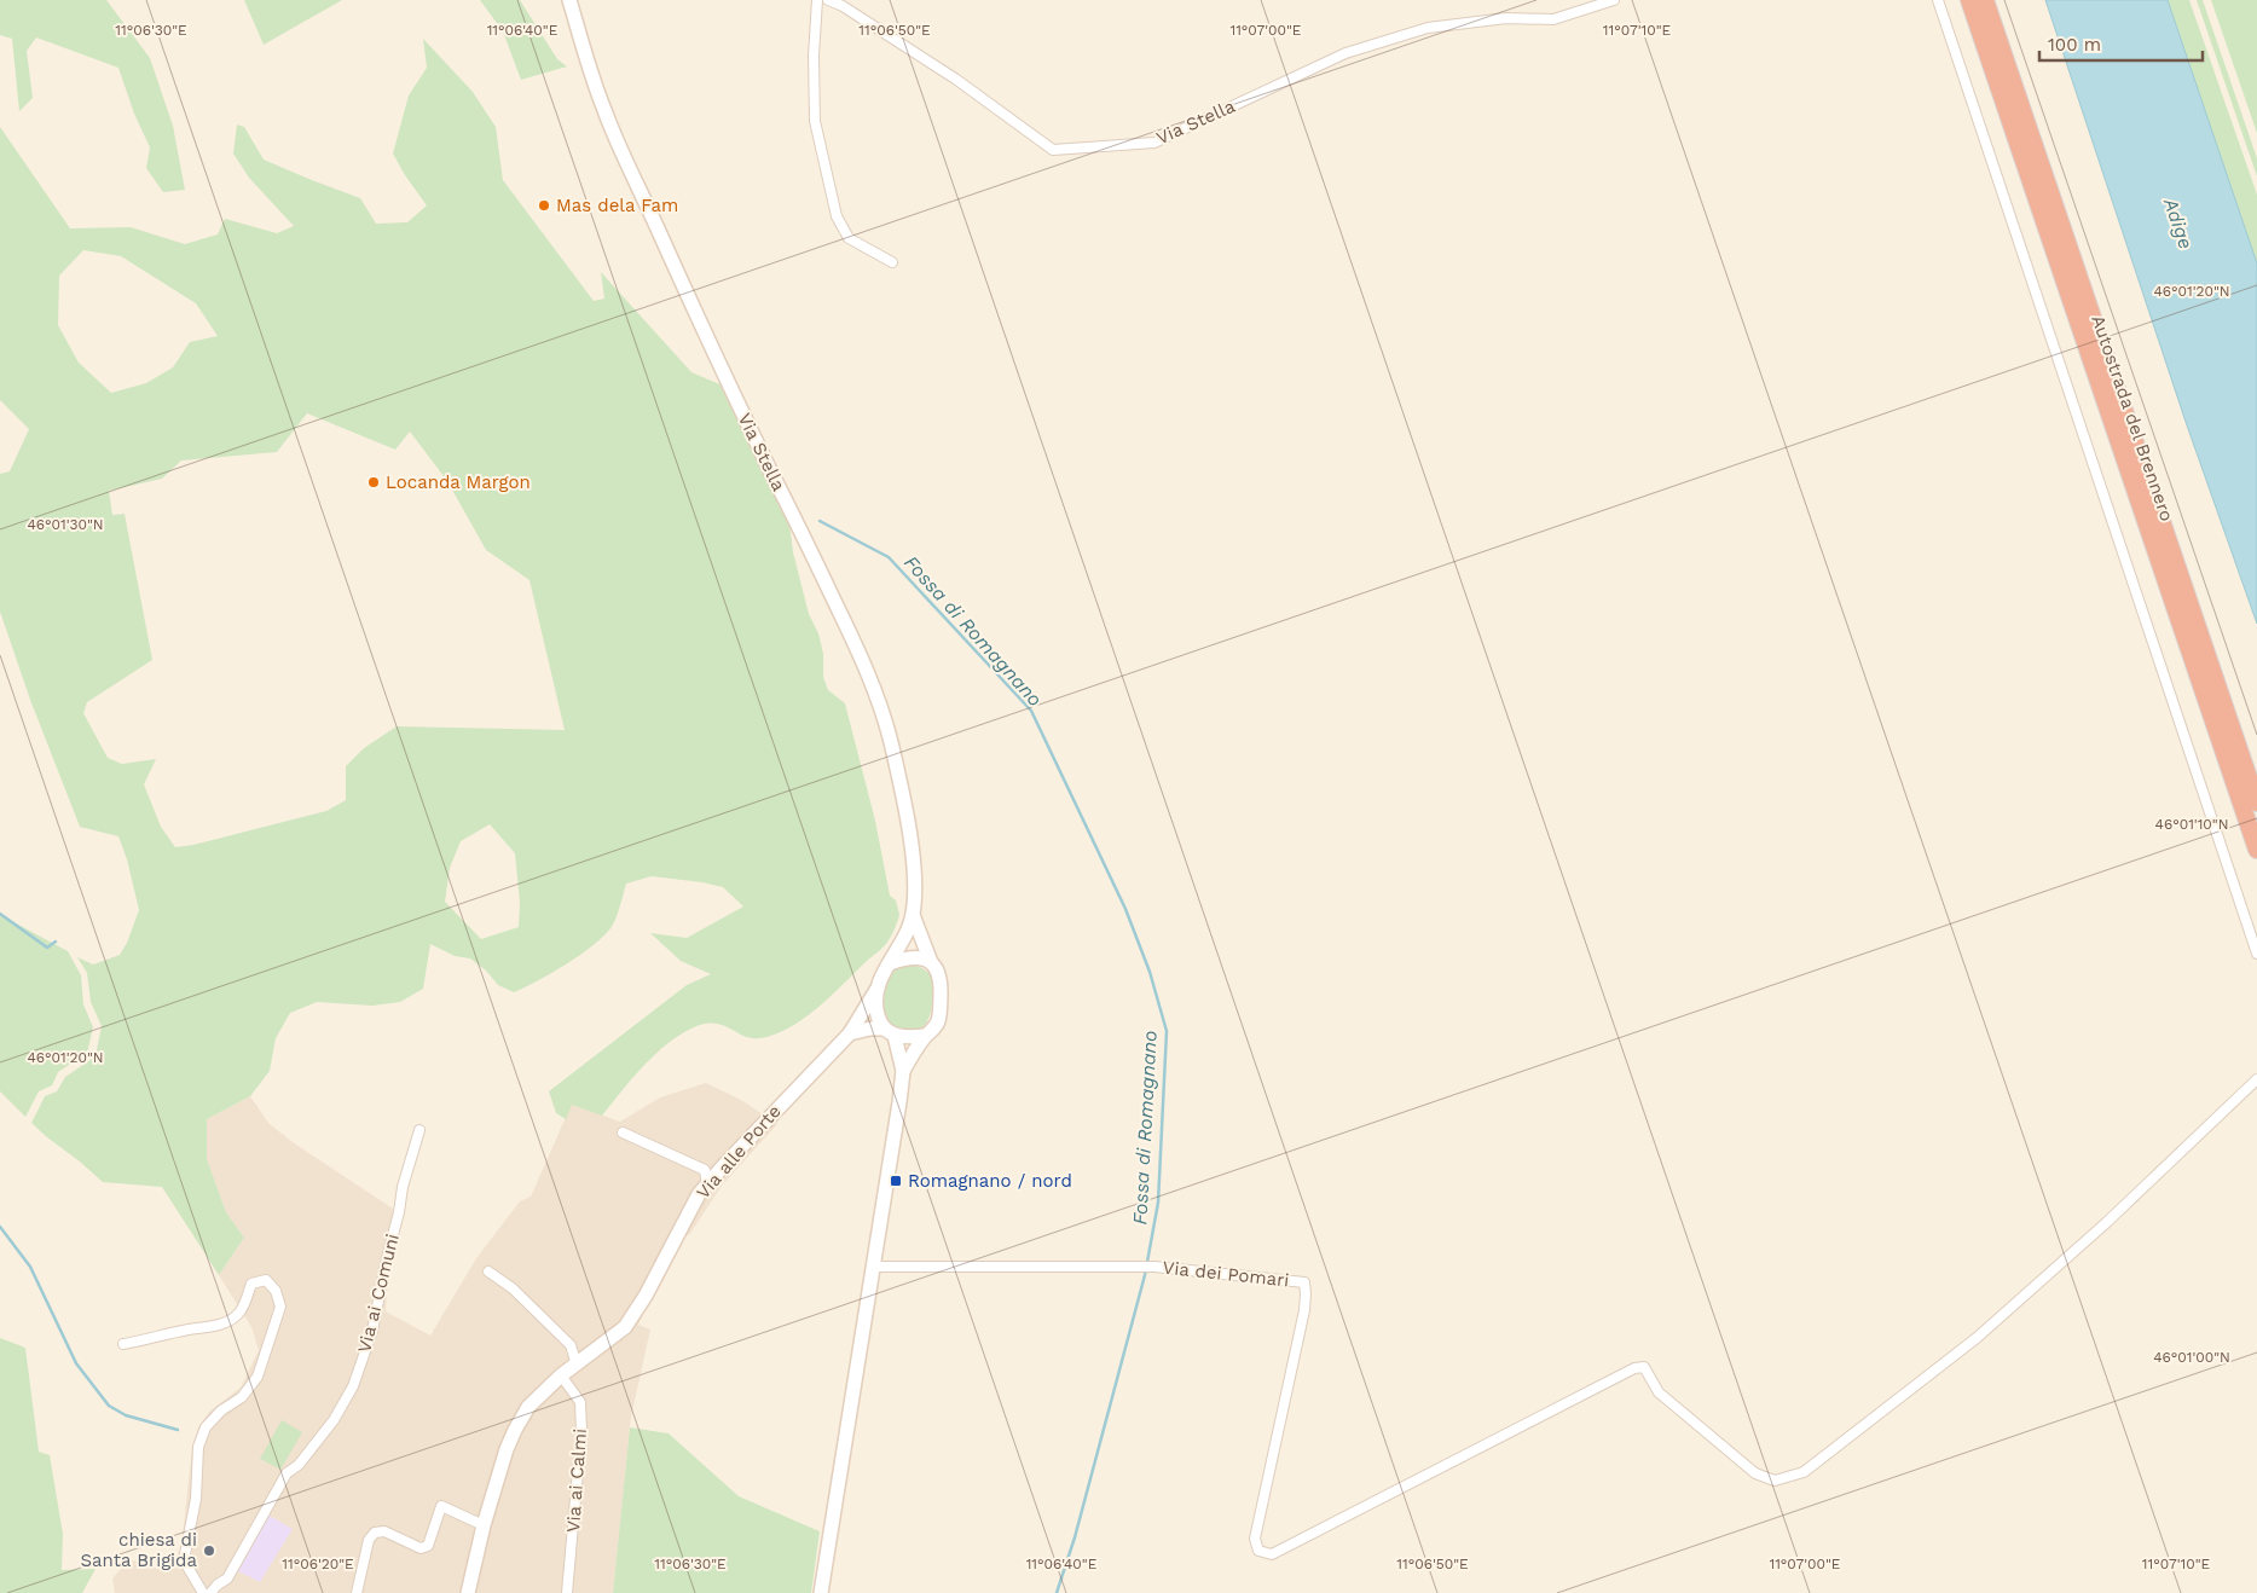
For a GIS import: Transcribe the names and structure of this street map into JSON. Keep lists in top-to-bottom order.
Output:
{
  "streets": {
    "highway": ["Autostrada del Brennero"],
    "main road": ["Via Stella", "Via alle Porte"],
    "street": ["Via dei Pomari", "Via ai Comuni", "Via ai Calmi"]
  },
  "crossings": [
    ["Via Stella", "Via alle Porte"],
    ["Via alle Porte", "Via ai Calmi"]
  ],
  "water": ["Adige", "Fossa di Romagnano"],
  "places": {
    "other": ["Mas dela Fam", "Locanda Margon", "chiesa di Santa Brigida"],
    "transit": ["Romagnano / nord"]
  },
  "scale_bar": "100 m",
  "coordinates": [
    "11°06'30\"E",
    "11°06'40\"E",
    "11°06'50\"E",
    "11°07'00\"E",
    "11°07'10\"E",
    "46°01'20\"N",
    "46°01'30\"N",
    "46°01'10\"N",
    "46°01'00\"N",
    "11°06'20\"E"
  ]
}
